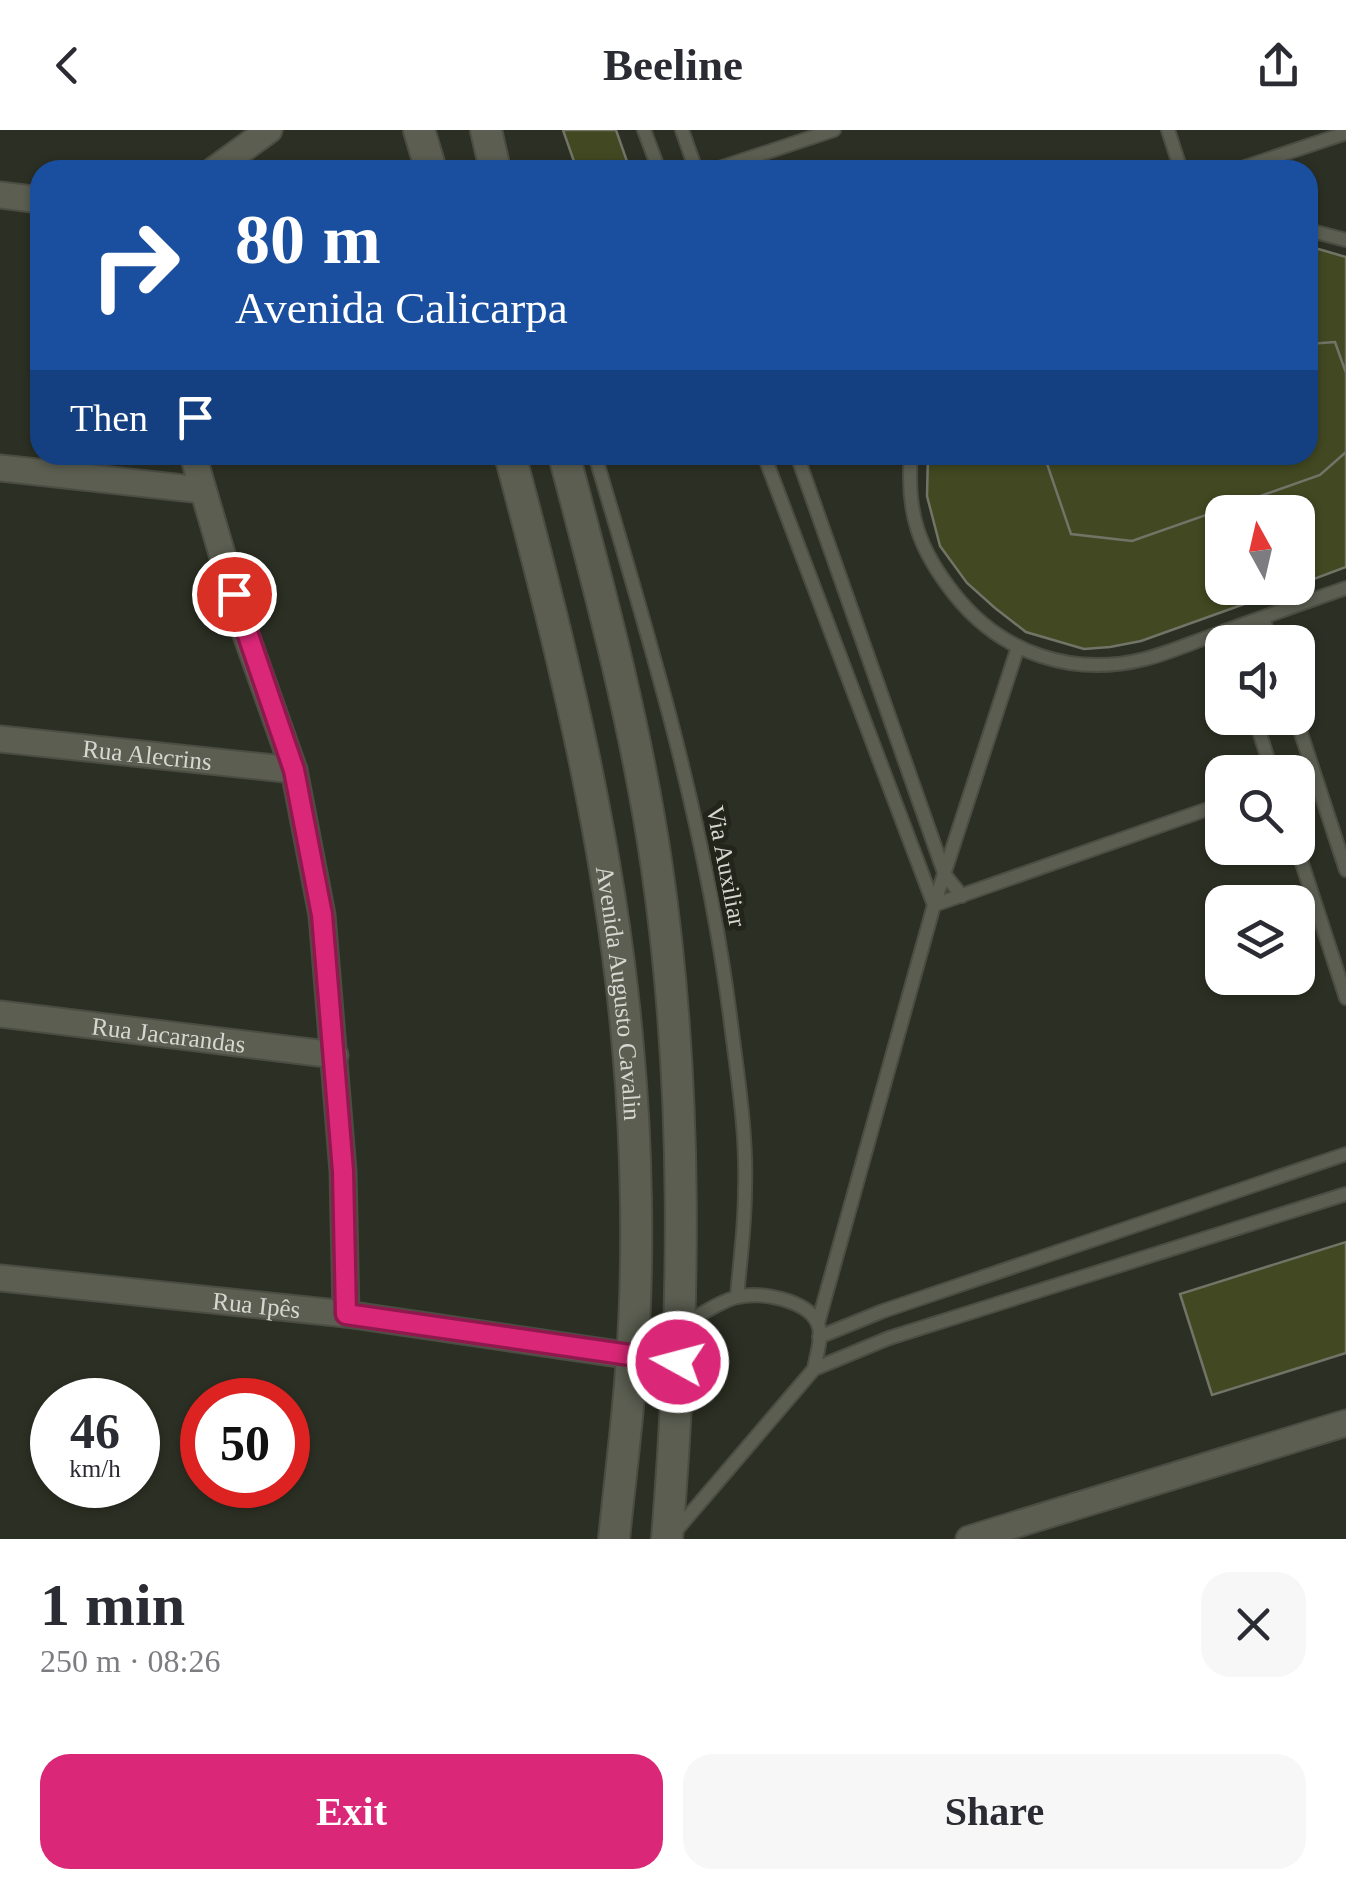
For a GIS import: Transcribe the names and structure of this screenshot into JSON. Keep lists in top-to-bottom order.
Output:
{
  "streets": {
    "main road": ["Avenida Augusto Cavalin"],
    "street": ["Rua Alecrins", "Rua Jacarandas", "Rua Ipês"],
    "lane": ["Via Auxiliar"]
  },
  "crossings": [
    ["Avenida Augusto Cavalin", "Rua Ipês"]
  ],
  "north": "top",
  "page": {
    "header": "Beeline",
    "turn": ["80 m", "Avenida Calicarpa"],
    "then": "Then",
    "speed": "46 km/h",
    "limit": "50",
    "heading": ["1 min", "250 m · 08:26"],
    "buttons": ["Exit", "Share"]
  }
}
